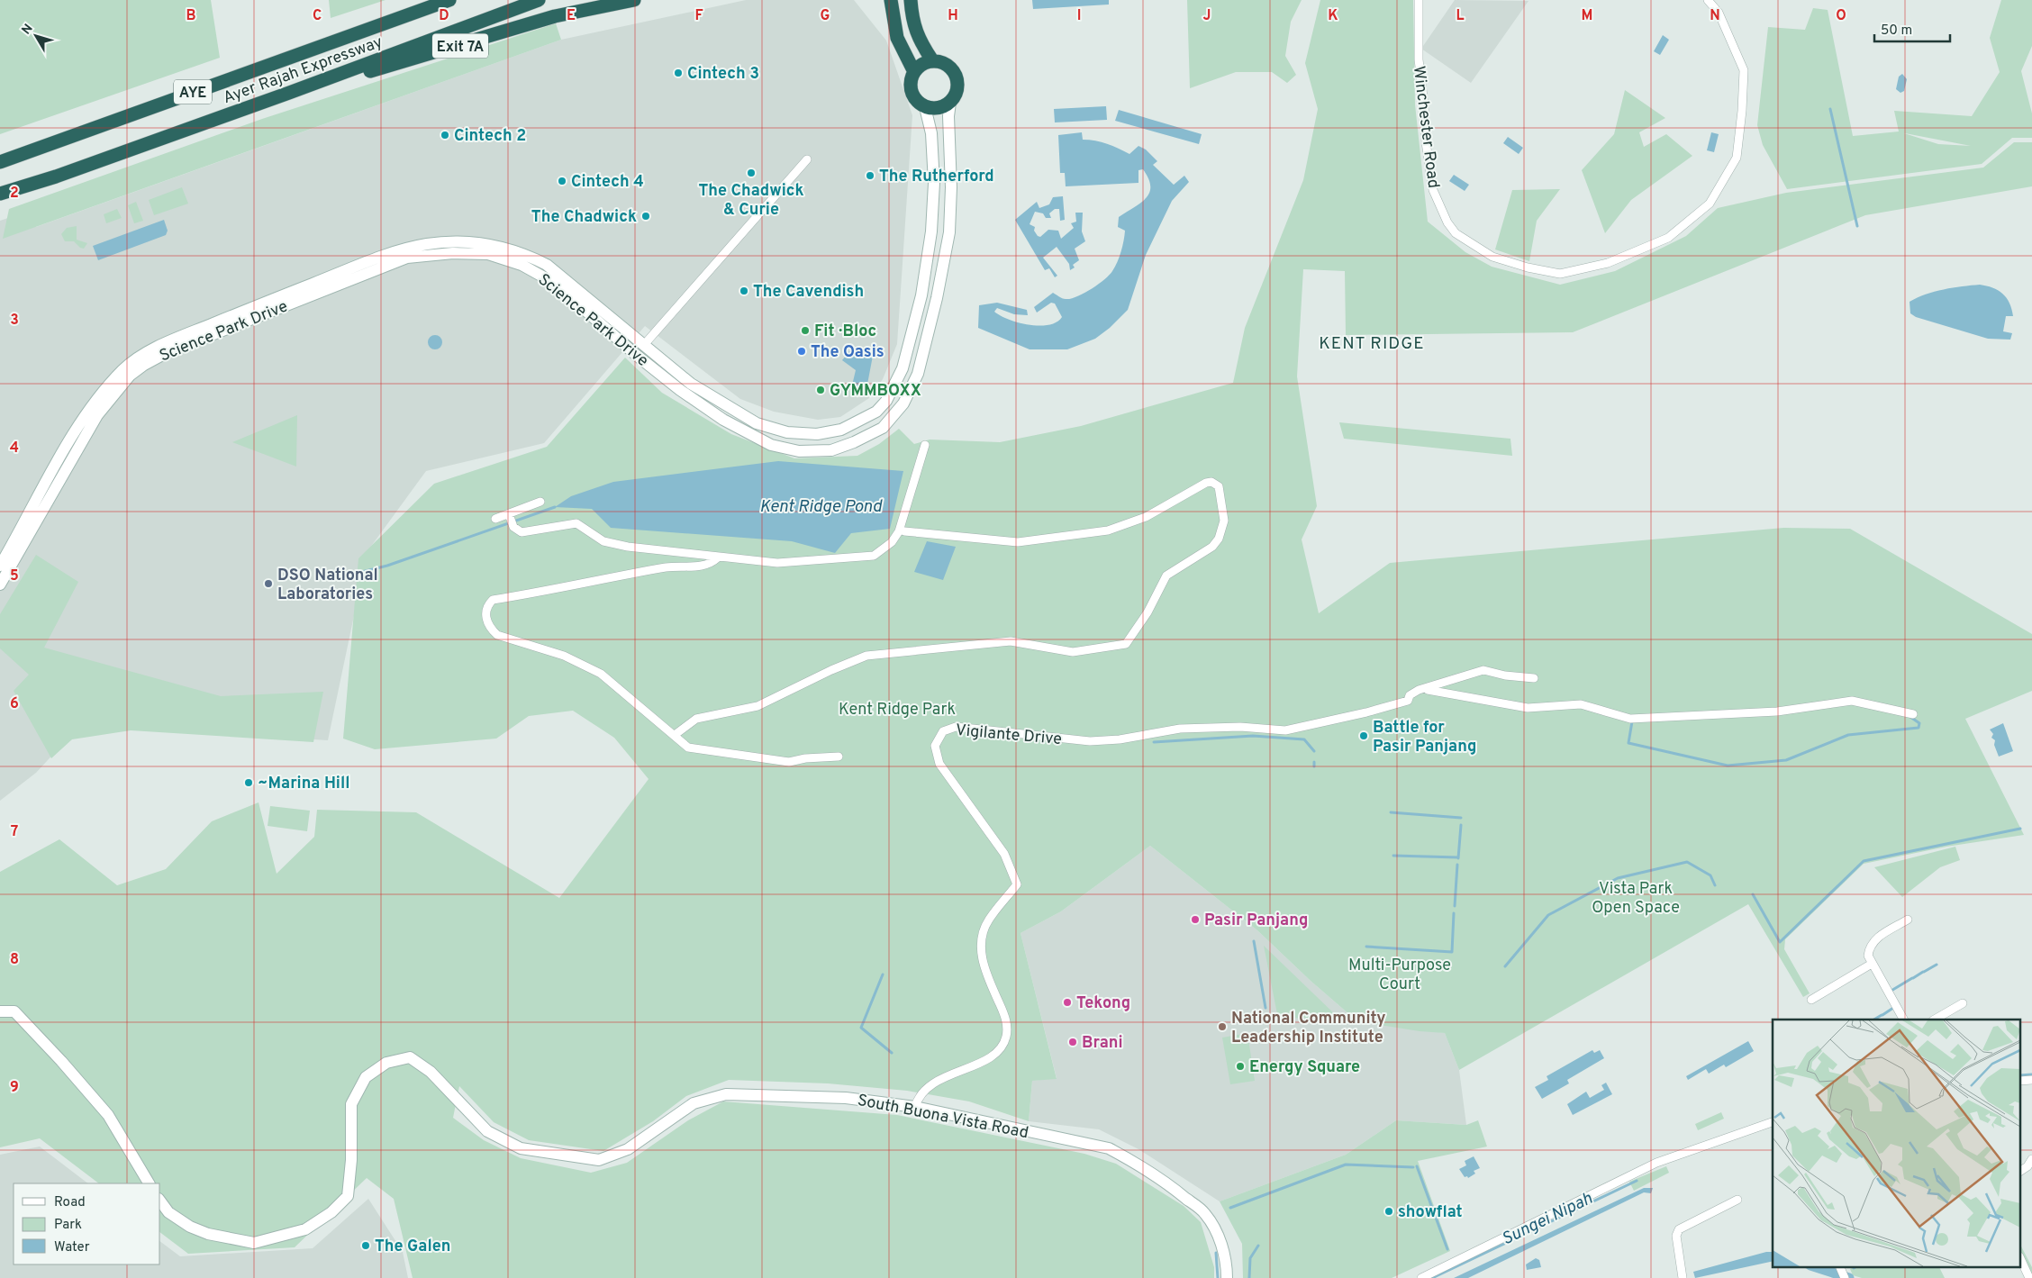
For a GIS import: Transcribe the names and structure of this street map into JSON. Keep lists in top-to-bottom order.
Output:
{
  "streets": {
    "highway": ["Exit 7A", "Ayer Rajah Expressway", "AYE"],
    "main road": ["Science Park Drive", "South Buona Vista Road"],
    "street": ["Winchester Road", "Vigilante Drive"]
  },
  "crossings": [
    ["Exit 7A", "Ayer Rajah Expressway"],
    ["Vigilante Drive", "South Buona Vista Road"]
  ],
  "districts": ["KENT RIDGE"],
  "water": ["Kent Ridge Pond", "Sungei Nipah"],
  "parks": ["Kent Ridge Park", "Vista Park Open Space", "Multi-Purpose Court"],
  "places": [
    "Cintech 3",
    "Cintech 2",
    "The Chadwick & Curie",
    "The Rutherford",
    "Cintech 4",
    "The Chadwick",
    "The Cavendish",
    "Fit · Bloc",
    "The Oasis",
    "GYMMBOXX",
    "DSO National Laboratories",
    "Battle for Pasir Panjang",
    "~Marina Hill",
    "Pasir Panjang",
    "Tekong",
    "National Community Leadership Institute",
    "Brani",
    "Energy Square",
    "showflat",
    "The Galen"
  ],
  "legend": ["Road", "Park", "Water"],
  "scale_bar": "50 m",
  "north": "top left",
  "grid": {
    "columns": [
      "B",
      "C",
      "D",
      "E",
      "F",
      "G",
      "H",
      "I",
      "J",
      "K",
      "L",
      "M",
      "N",
      "O"
    ],
    "rows": [
      "2",
      "3",
      "4",
      "5",
      "6",
      "7",
      "8",
      "9"
    ]
  }
}
